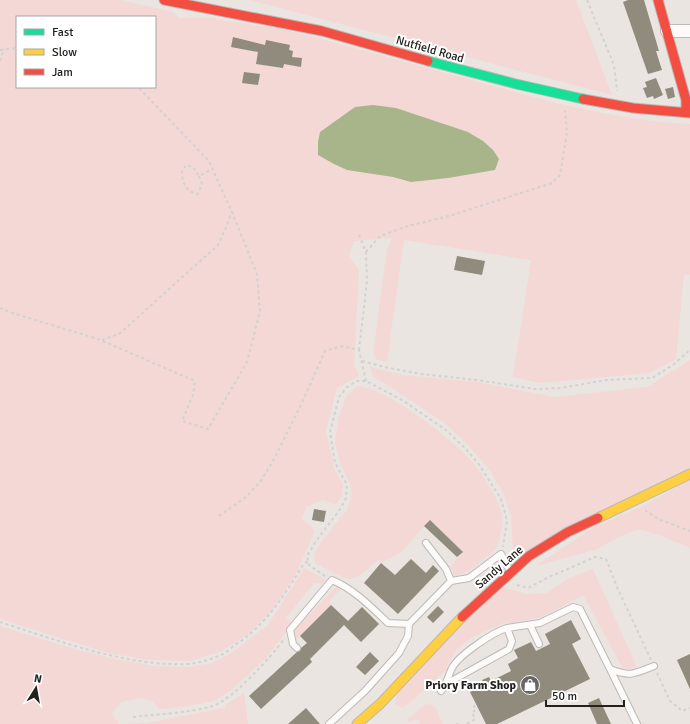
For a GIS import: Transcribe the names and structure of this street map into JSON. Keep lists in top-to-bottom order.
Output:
{
  "streets": {
    "street": ["Nutfield Road", "Sandy Lane"]
  },
  "places": {
    "shop": ["Priory Farm Shop"]
  },
  "legend": ["Fast", "Slow", "Jam"],
  "scale_bar": "50 m",
  "north": "top"
}
